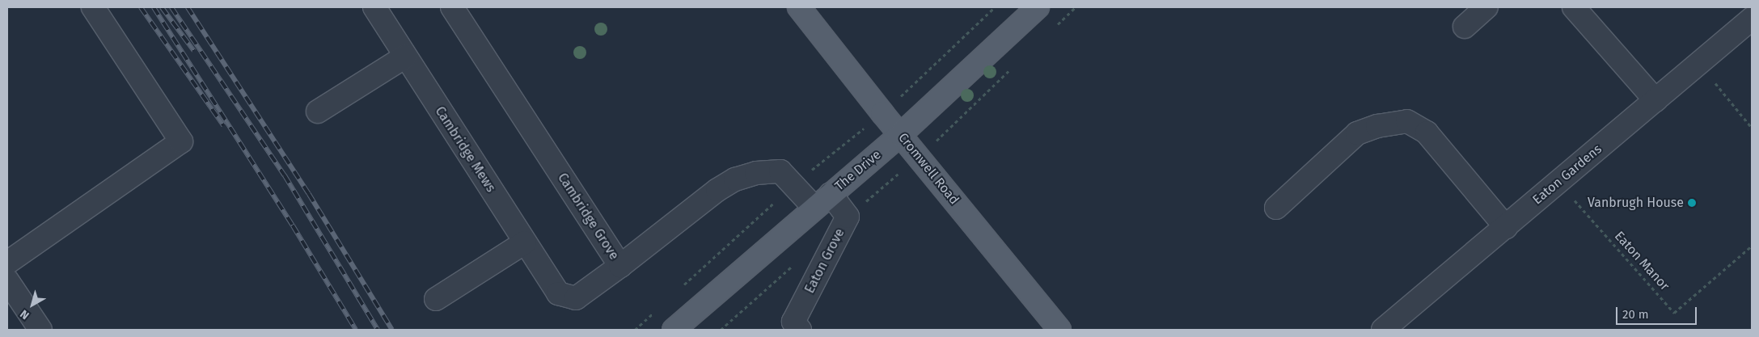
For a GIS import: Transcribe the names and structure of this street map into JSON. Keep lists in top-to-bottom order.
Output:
{
  "streets": {
    "main road": ["Cromwell Road", "The Drive"],
    "street": [
      "Cambridge Mews",
      "Eaton Gardens",
      "Cambridge Grove",
      "Eaton Grove"
    ],
    "path": ["Eaton Manor"]
  },
  "crossings": [
    ["Cambridge Mews", "Cambridge Grove"],
    ["Cromwell Road", "The Drive"],
    ["The Drive", "Cambridge Grove"],
    ["The Drive", "Eaton Grove"],
    ["Eaton Gardens", "Eaton Manor"],
    ["Cambridge Grove", "Eaton Grove"]
  ],
  "places": ["Vanbrugh House"],
  "scale_bar": "20 m",
  "north": "bottom left"
}
